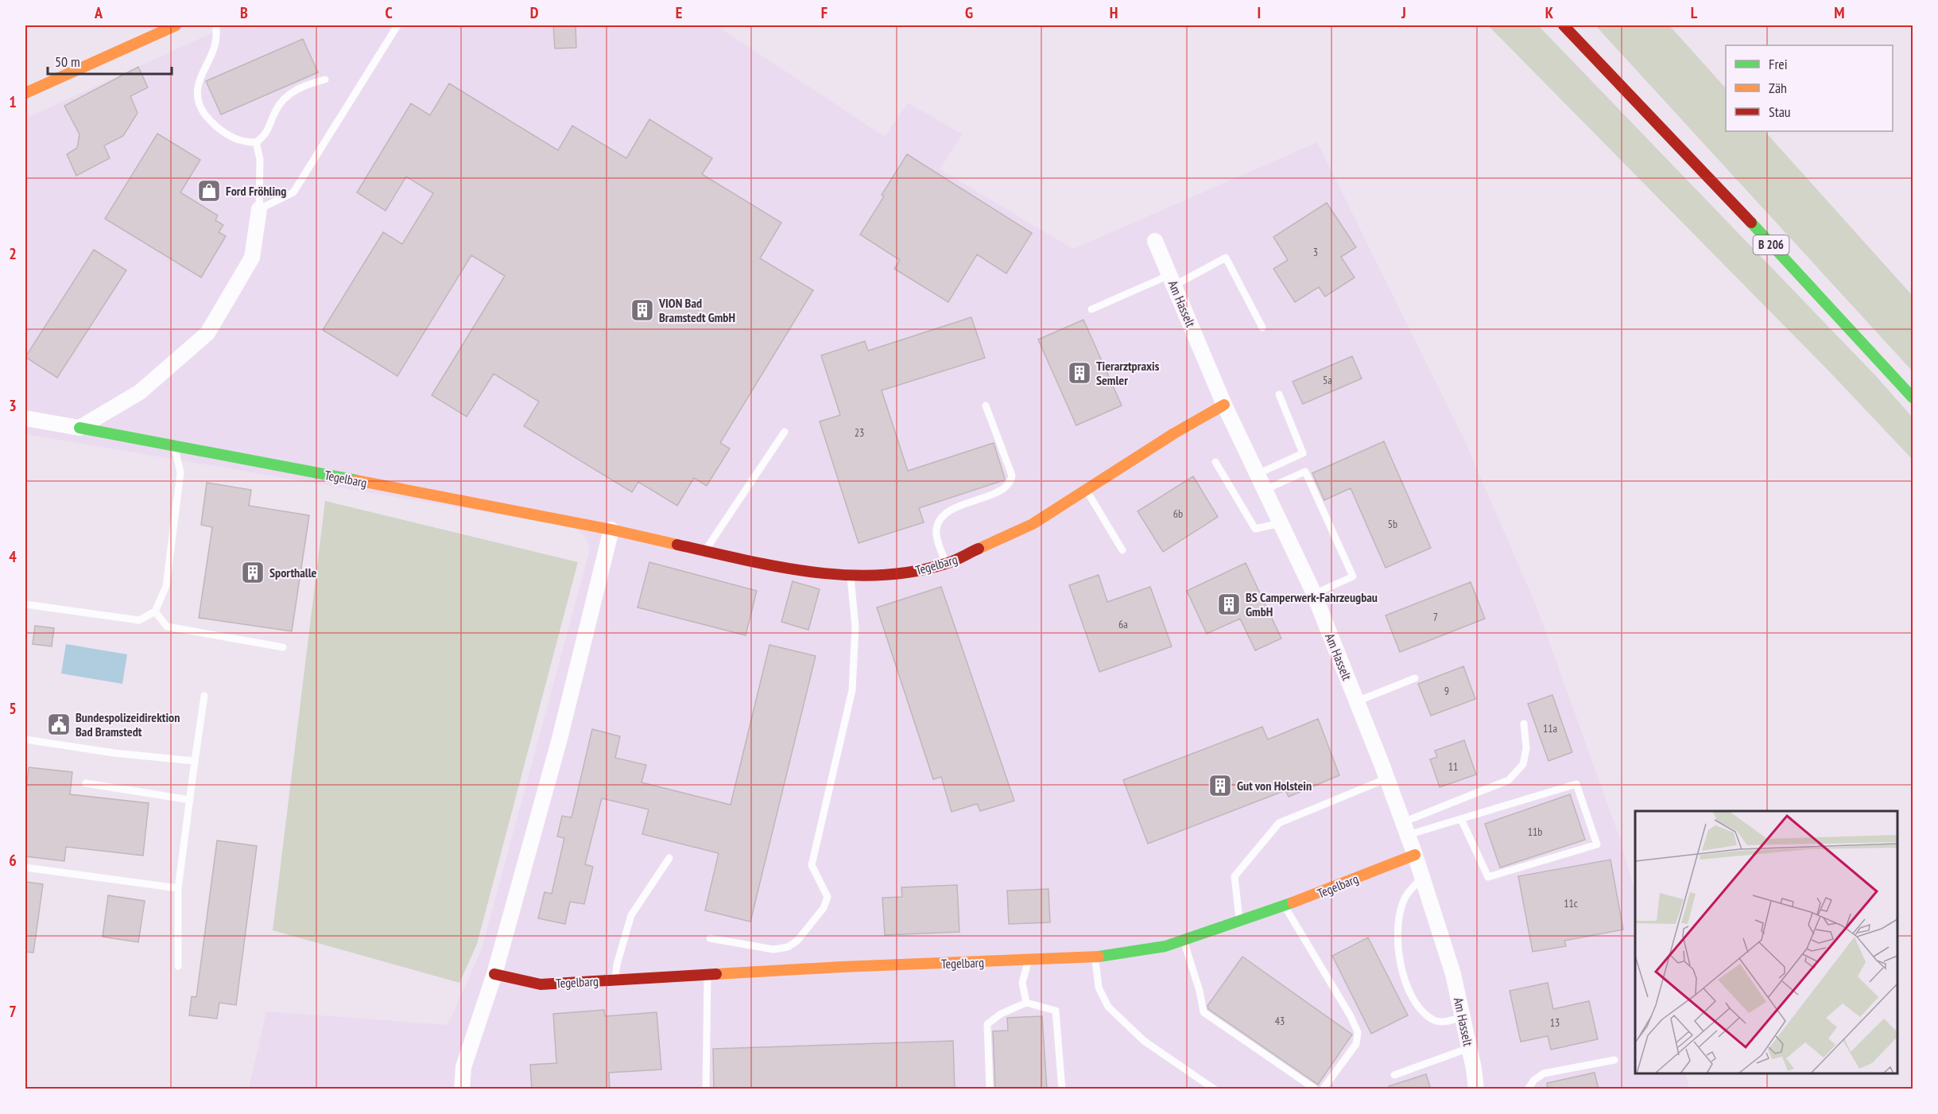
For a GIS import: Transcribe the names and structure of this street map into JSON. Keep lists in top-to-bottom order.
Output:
{
  "streets": {
    "street": ["B 206", "Am Hasselt", "Tegelbarg"]
  },
  "crossings": [
    ["Am Hasselt", "Tegelbarg"]
  ],
  "places": {
    "shop": ["Ford Fröhling"],
    "building": [
      "VION Bad Bramstedt GmbH",
      "Tierarztpraxis Semler",
      "Sporthalle",
      "BS Camperwerk-Fahrzeugbau GmbH",
      "Gut von Holstein"
    ],
    "public building": ["Bundespolizeidirektion Bad Bramstedt"]
  },
  "house_numbers": [
    "3",
    "5a",
    "23",
    "6b",
    "5b",
    "7",
    "6a",
    "9",
    "11a",
    "11",
    "11b",
    "11c",
    "43",
    "13"
  ],
  "legend": ["Frei", "Zäh", "Stau"],
  "scale_bar": "50 m",
  "grid": {
    "columns": [
      "A",
      "B",
      "C",
      "D",
      "E",
      "F",
      "G",
      "H",
      "I",
      "J",
      "K",
      "L",
      "M"
    ],
    "rows": [
      "1",
      "2",
      "3",
      "4",
      "5",
      "6",
      "7"
    ]
  }
}
